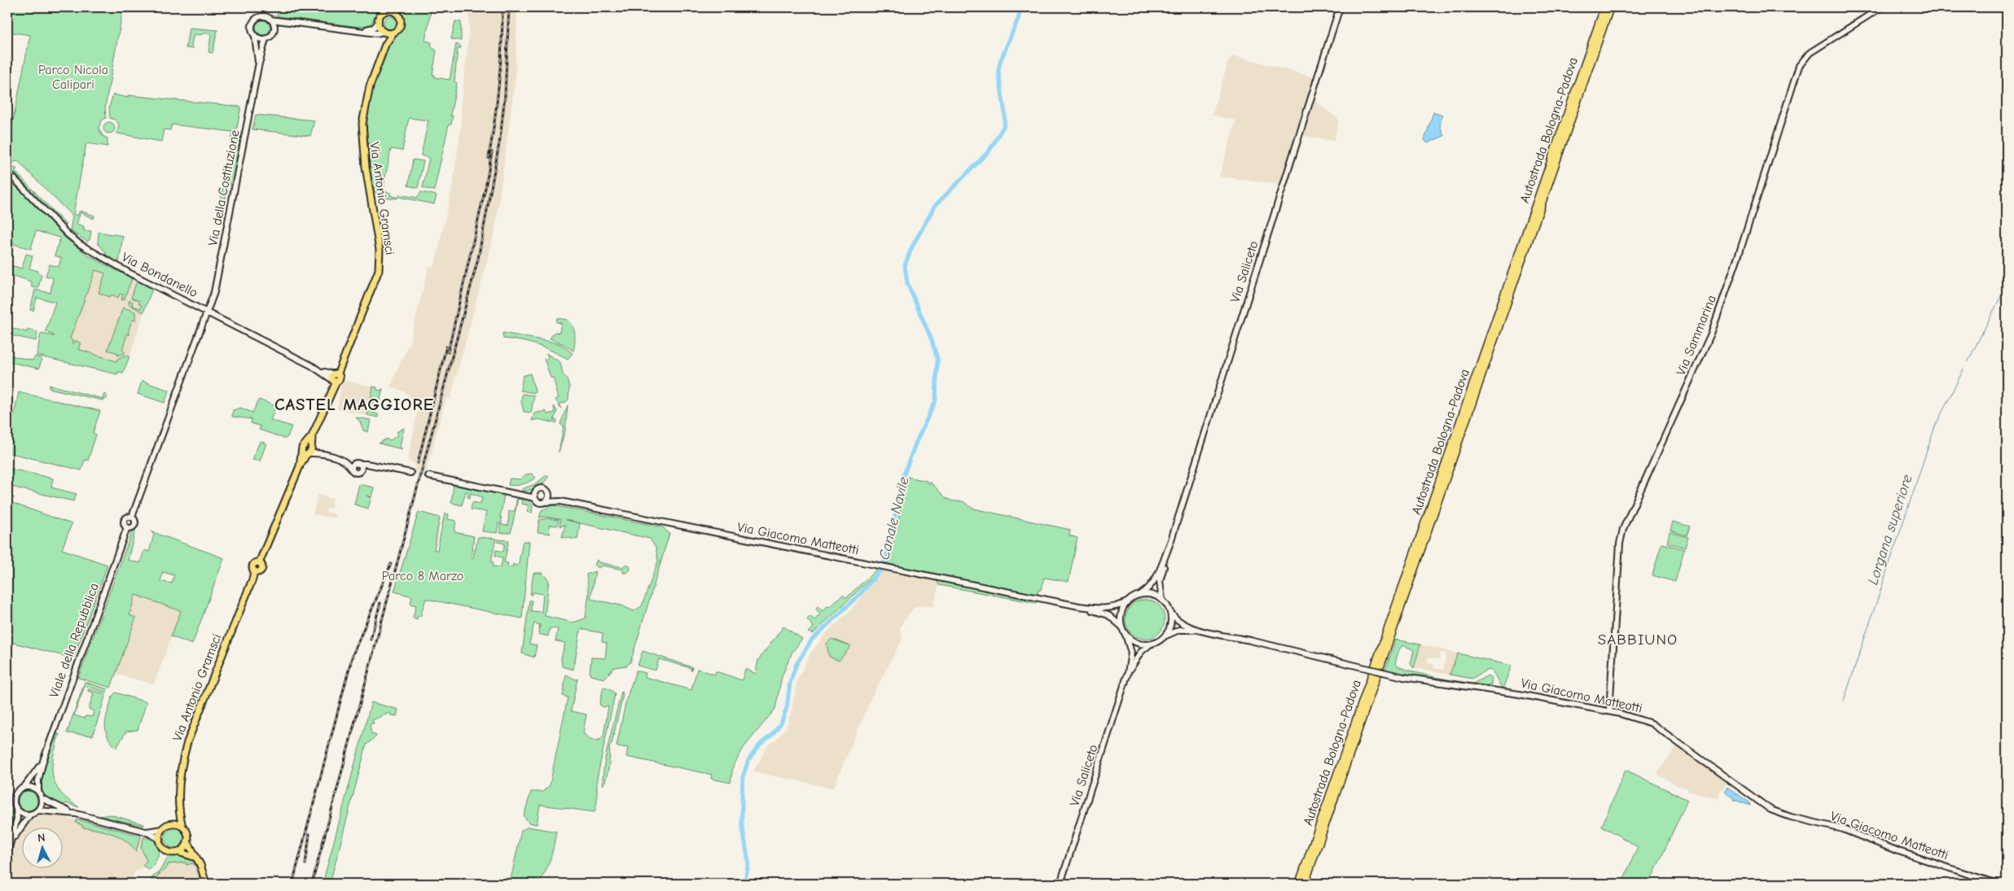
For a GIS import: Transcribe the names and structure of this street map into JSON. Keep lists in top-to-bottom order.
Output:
{
  "streets": {
    "highway": ["Autostrada Bologna-Padova"],
    "main road": ["Via Antonio Gramsci"],
    "street": [
      "Via della Costituzione",
      "Via Saliceto",
      "Via Bondanello",
      "Via Sammarina",
      "Via Giacomo Matteotti",
      "Viale della Repubblica"
    ]
  },
  "crossings": [
    ["Via della Costituzione", "Via Bondanello"],
    ["Via della Costituzione", "Viale della Repubblica"],
    ["Via Antonio Gramsci", "Via Bondanello"],
    ["Via Saliceto", "Via Giacomo Matteotti"],
    ["Via Bondanello", "Viale della Repubblica"],
    ["Via Sammarina", "Via Giacomo Matteotti"]
  ],
  "districts": ["CASTEL MAGGIORE", "SABBIUNO"],
  "water": ["Canale Navile", "Lorgana superiore"],
  "parks": ["Parco Nicola Calipari", "Parco 8 Marzo"],
  "north": "top"
}
